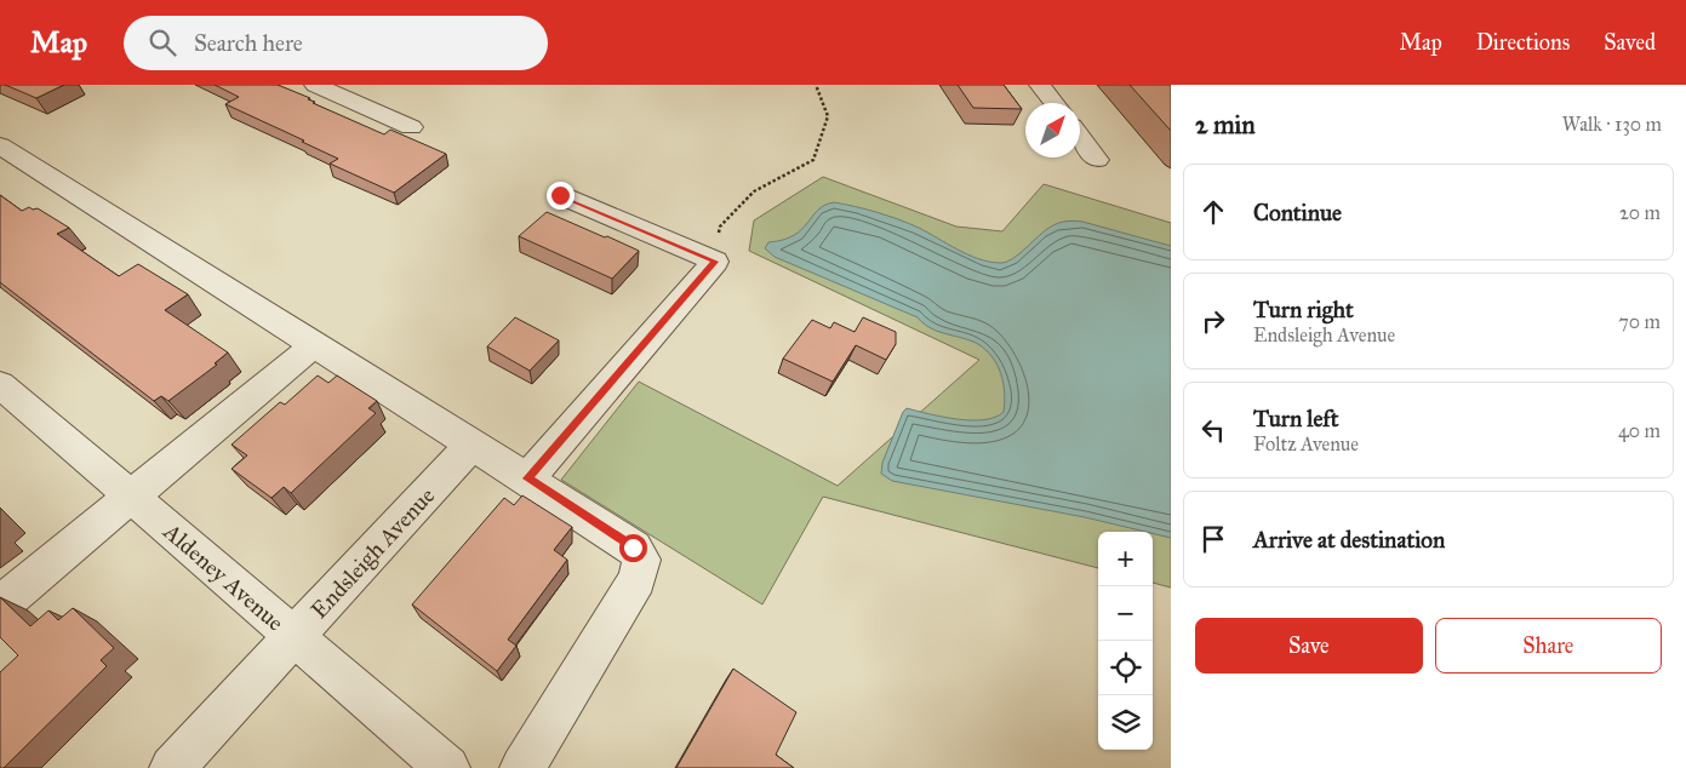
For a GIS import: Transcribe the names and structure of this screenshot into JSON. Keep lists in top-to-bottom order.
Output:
{
  "streets": {
    "street": ["Endsleigh Avenue", "Aldeney Avenue"]
  },
  "crossings": [
    ["Endsleigh Avenue", "Aldeney Avenue"]
  ],
  "north": "top right",
  "page": {
    "header": "Map",
    "search": "Search here",
    "nav": ["Map", "Directions", "Saved"],
    "heading": ["2 min", "Walk · 130 m"],
    "list": [
      ["Continue", "20 m"],
      ["Turn right", "Endsleigh Avenue", "70 m"],
      ["Turn left", "Foltz Avenue", "40 m"],
      "Arrive at destination"
    ],
    "map_buttons": ["+", "−"],
    "buttons": ["Save", "Share"]
  }
}
